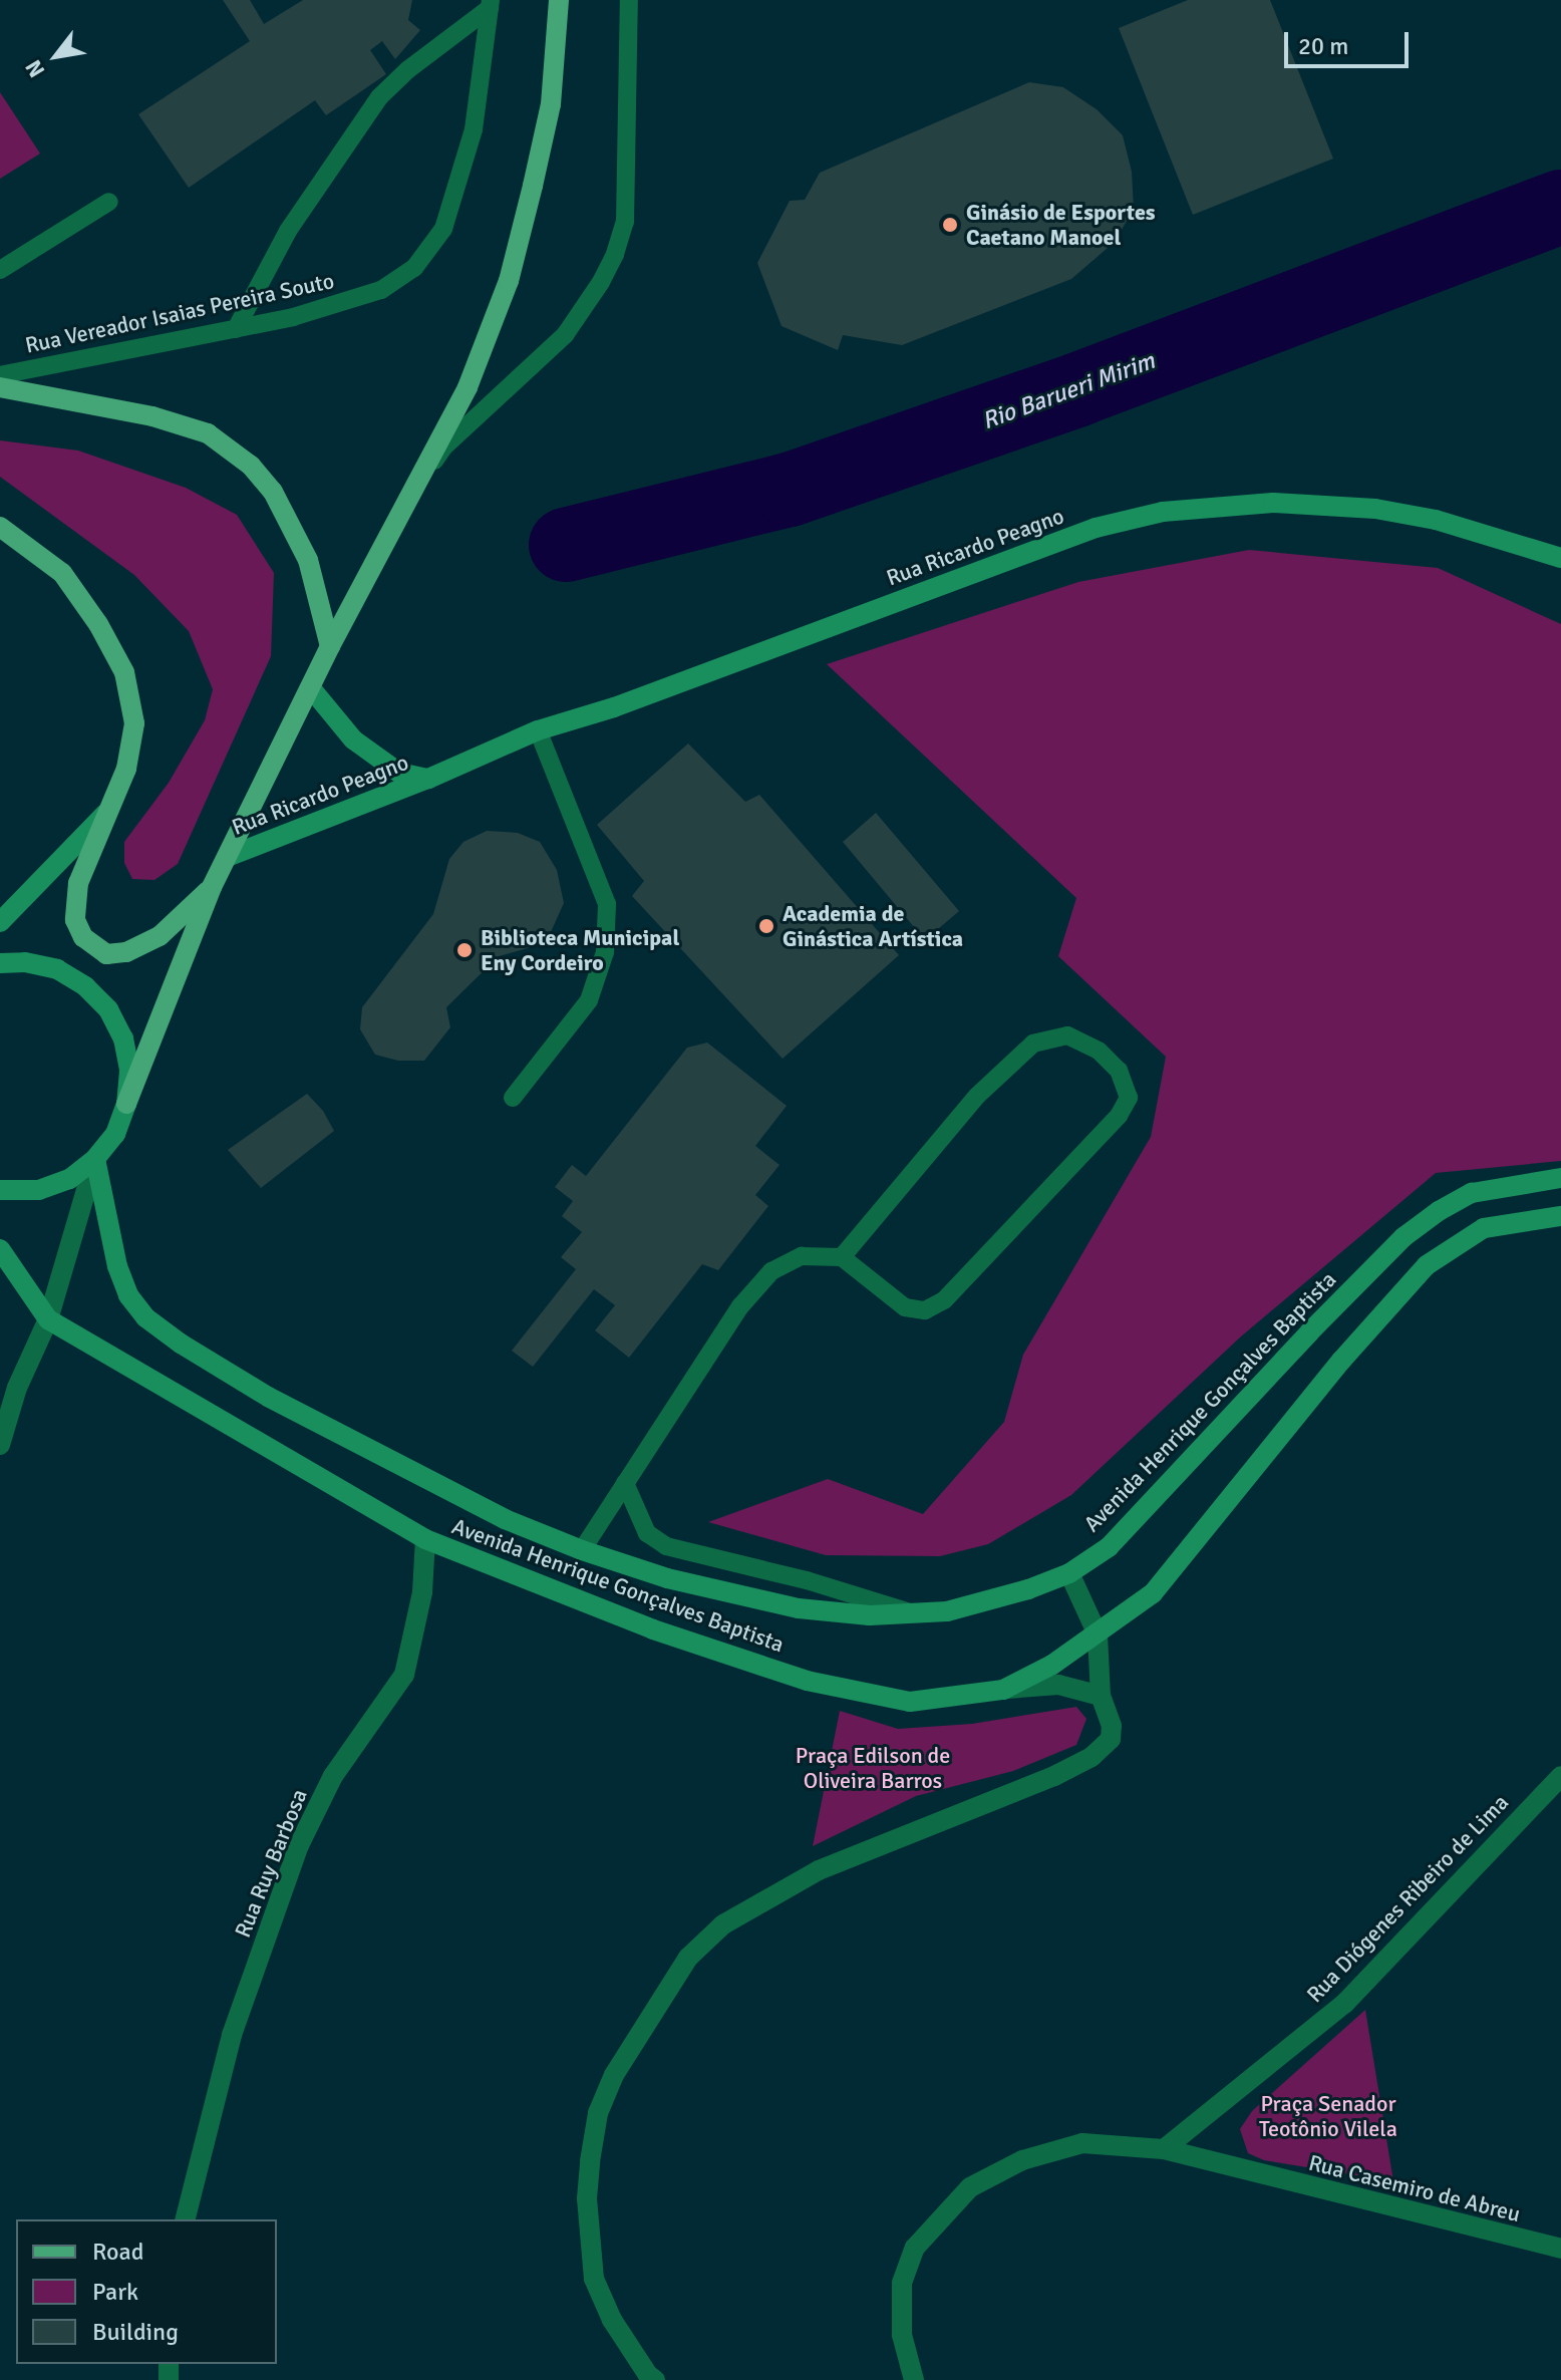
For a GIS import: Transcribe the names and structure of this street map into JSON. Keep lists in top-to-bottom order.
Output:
{
  "streets": {
    "main road": ["Rua Ricardo Peagno", "Avenida Henrique Gonçalves Baptista"],
    "street": ["Rua Ruy Barbosa", "Rua Diógenes Ribeiro de Lima", "Rua Casemiro de Abreu"],
    "lane": ["Rua Vereador Isaias Pereira Souto"]
  },
  "crossings": [
    ["Avenida Henrique Gonçalves Baptista", "Rua Ruy Barbosa"],
    ["Rua Diógenes Ribeiro de Lima", "Rua Casemiro de Abreu"]
  ],
  "water": ["Rio Barueri Mirim"],
  "parks": ["Praça Edilson de Oliveira Barros", "Praça Senador Teotônio Vilela"],
  "places": ["Ginásio de Esportes Caetano Manoel", "Academia de Ginástica Artística", "Biblioteca Municipal Eny Cordeiro"],
  "legend": ["Road", "Park", "Building"],
  "scale_bar": "20 m",
  "north": "bottom left"
}
